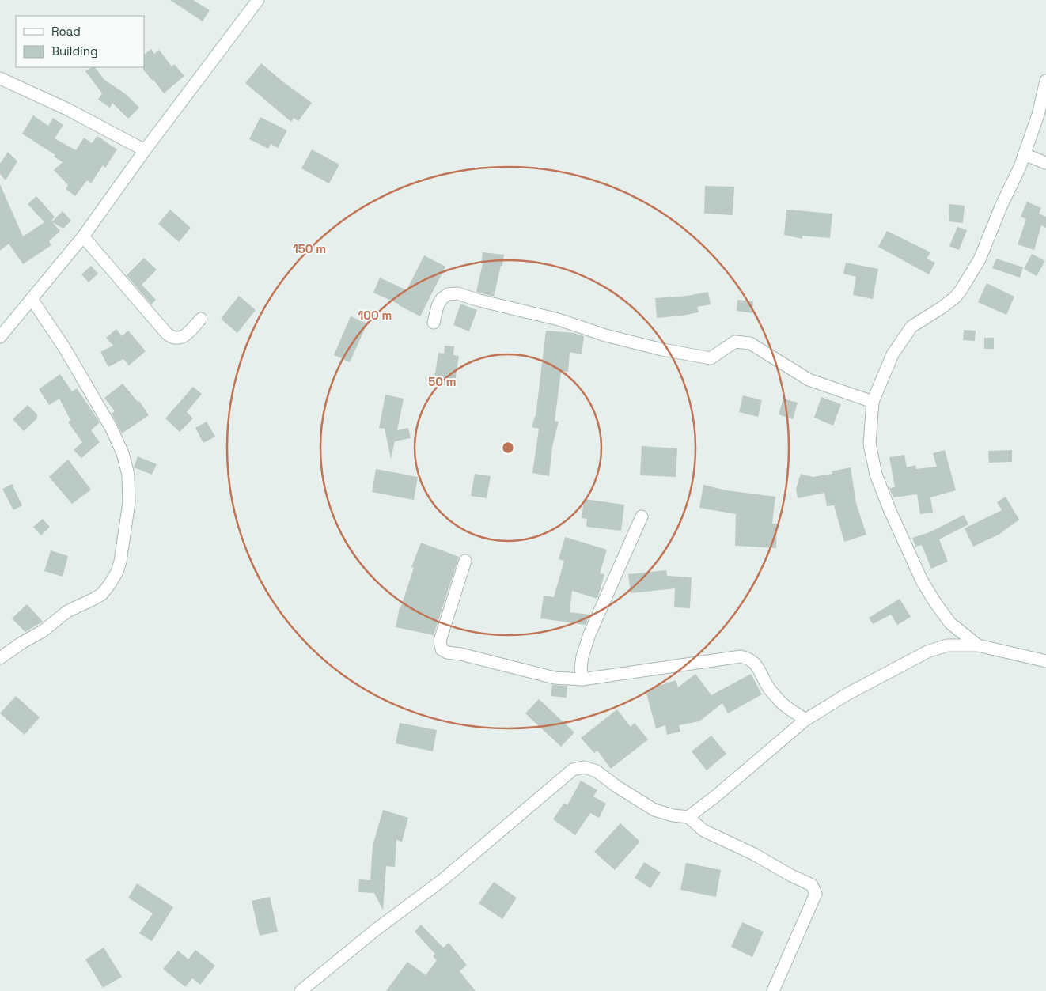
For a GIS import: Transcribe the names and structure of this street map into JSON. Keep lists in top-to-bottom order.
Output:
{
  "legend": ["Road", "Building"],
  "rings": ["150 m", "100 m", "50 m"]
}
